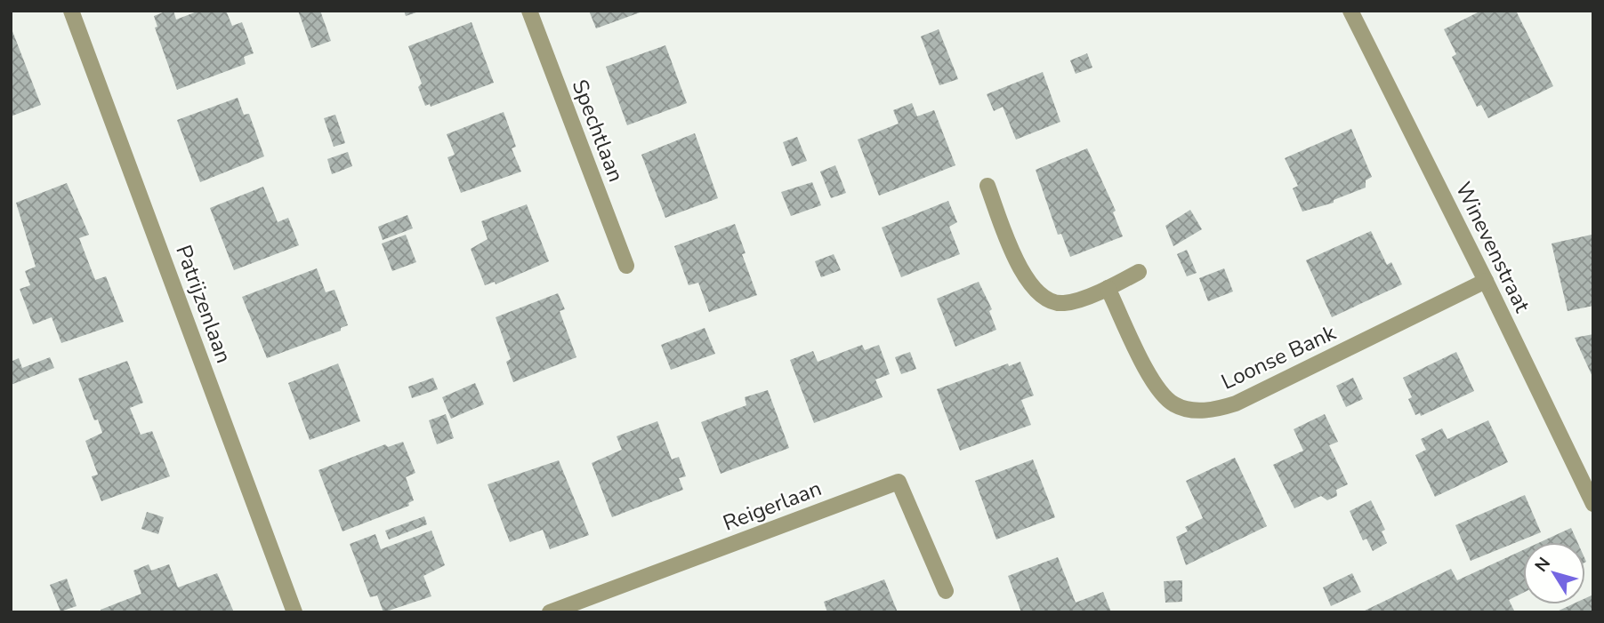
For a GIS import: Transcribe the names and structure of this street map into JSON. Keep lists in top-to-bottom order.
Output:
{
  "streets": {
    "street": [
      "Spechtlaan",
      "Winevenstraat",
      "Patrijzenlaan",
      "Loonse Bank",
      "Reigerlaan"
    ]
  },
  "crossings": [
    ["Winevenstraat", "Loonse Bank"]
  ],
  "north": "top left"
}
